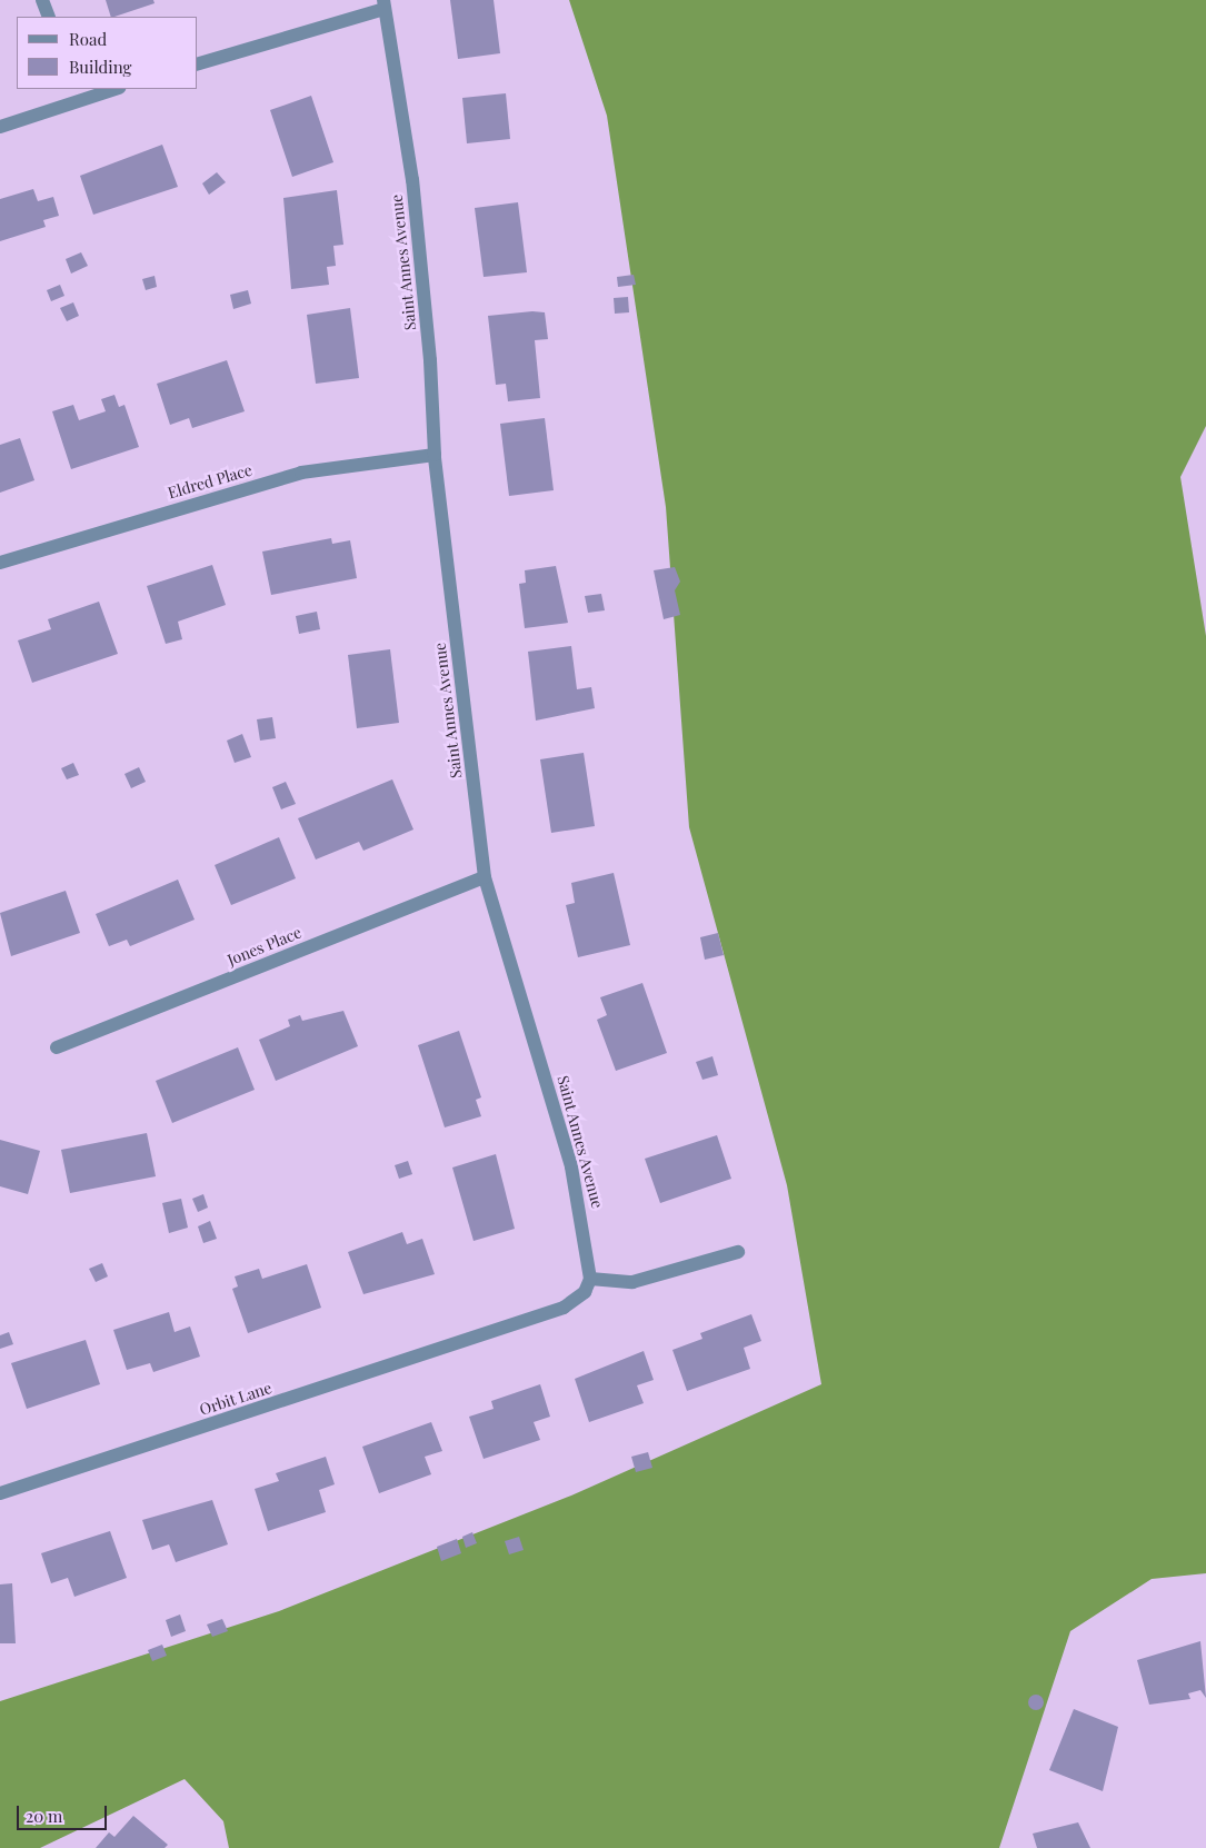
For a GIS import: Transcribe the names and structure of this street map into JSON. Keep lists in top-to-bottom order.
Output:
{
  "streets": {
    "street": [
      "Saint Annes Avenue",
      "Eldred Place",
      "Jones Place",
      "Orbit Lane"
    ]
  },
  "crossings": [
    ["Saint Annes Avenue", "Eldred Place"],
    ["Saint Annes Avenue", "Jones Place"],
    ["Saint Annes Avenue", "Orbit Lane"]
  ],
  "legend": ["Road", "Building"],
  "scale_bar": "20 m"
}
